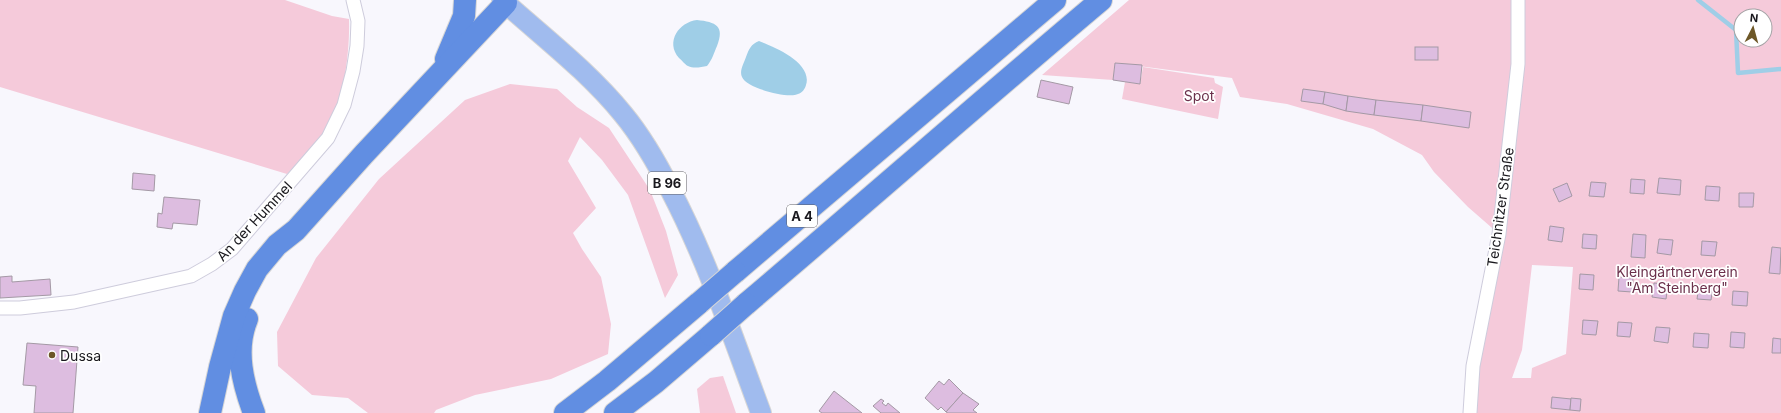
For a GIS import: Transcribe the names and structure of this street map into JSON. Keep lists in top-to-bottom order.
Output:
{
  "streets": {
    "highway": ["A 4"],
    "main road": ["B 96"],
    "street": ["Teichnitzer Straße", "An der Hummel"]
  },
  "parks": ["Spot", "Kleingärtnerverein \"Am Steinberg\""],
  "places": ["Dussa"],
  "north": "top"
}
